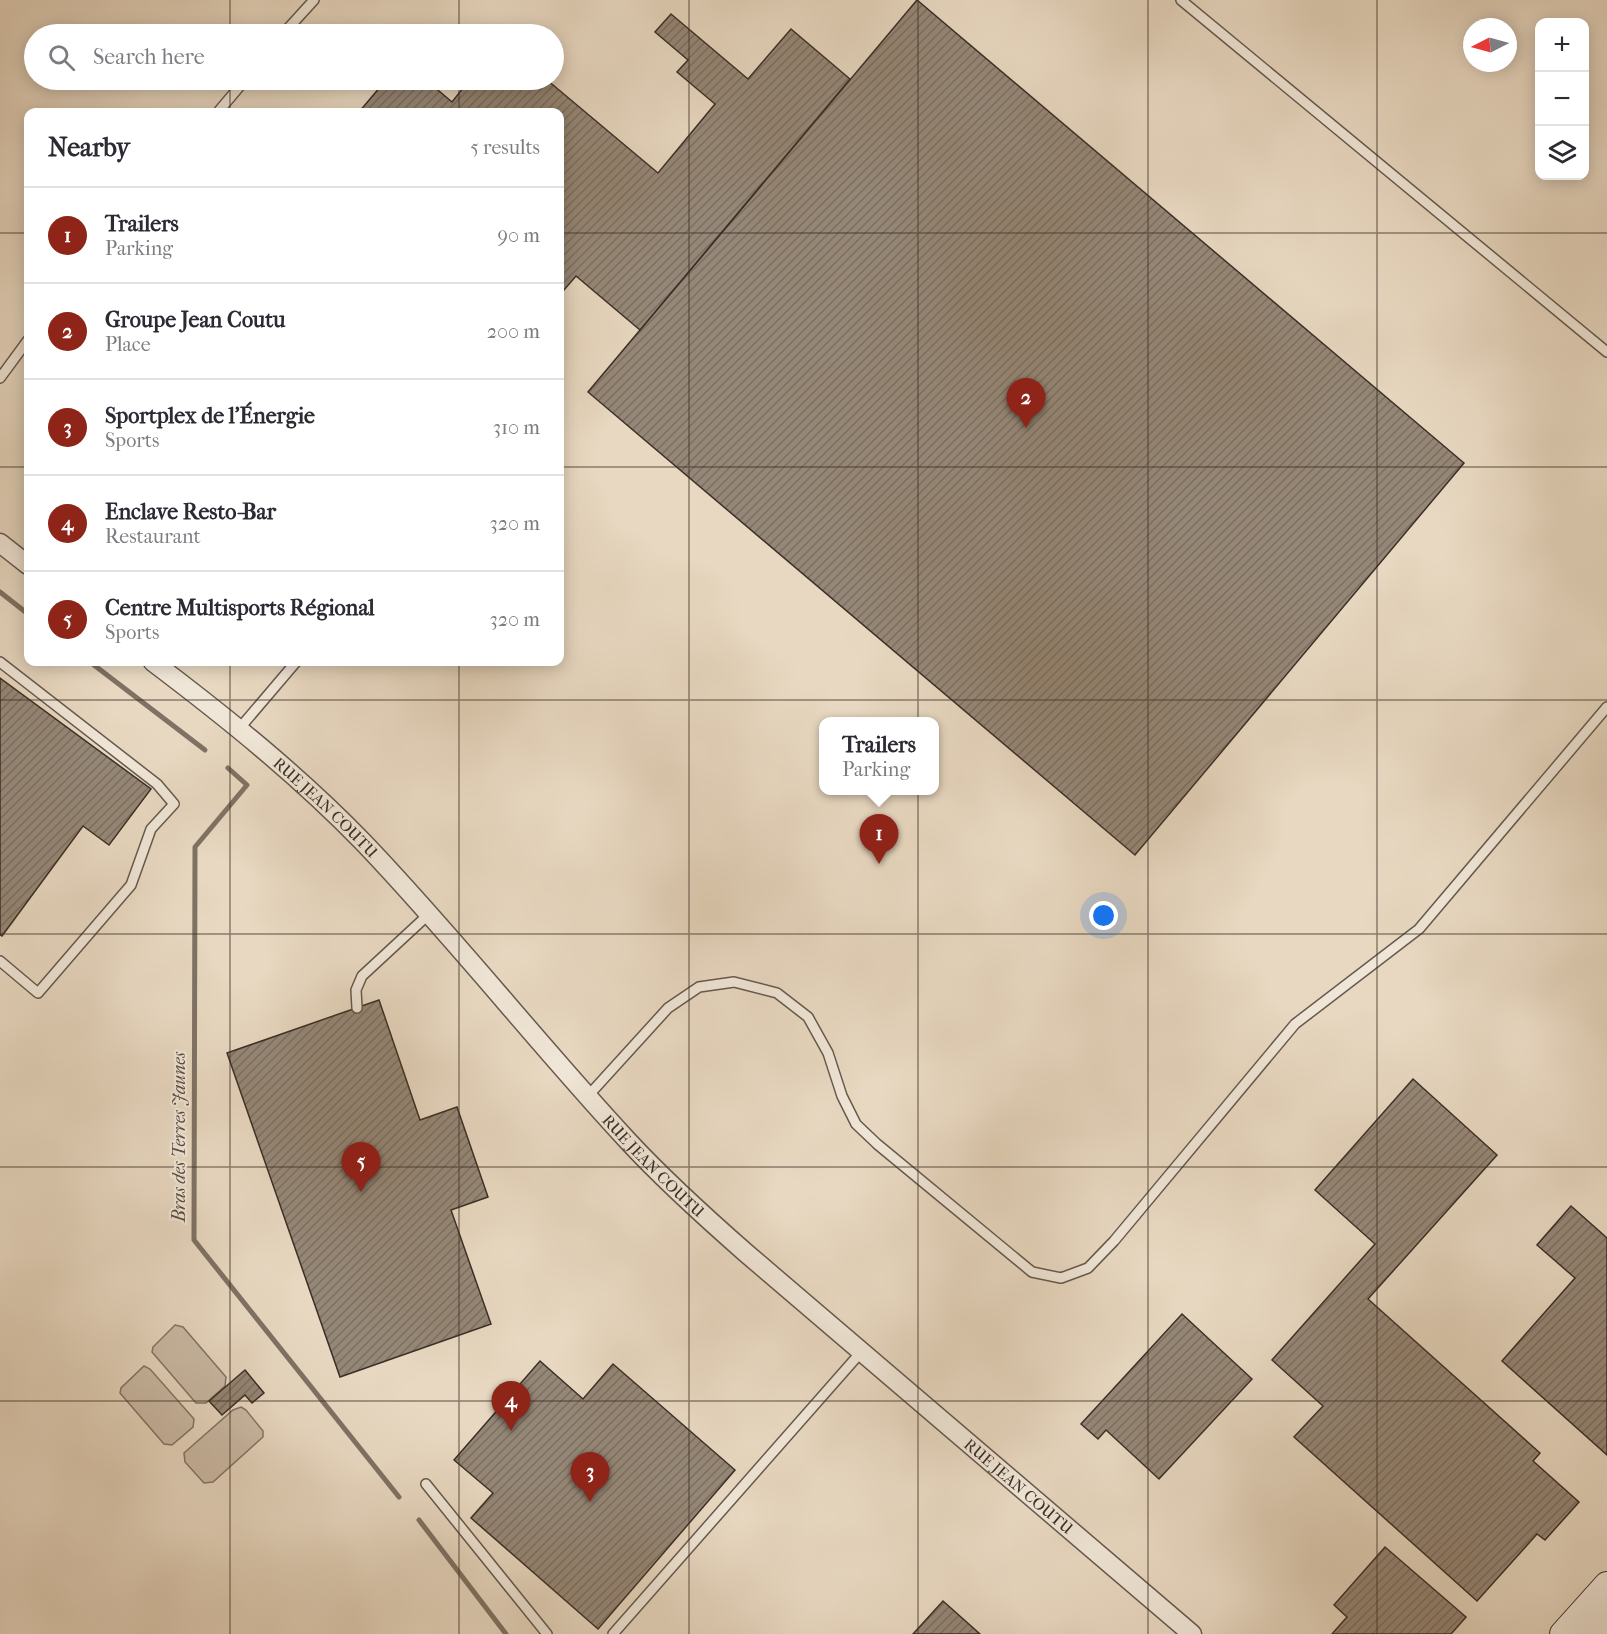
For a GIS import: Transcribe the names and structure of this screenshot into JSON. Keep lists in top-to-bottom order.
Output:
{
  "streets": {
    "street": ["RUE JEAN COUTU"]
  },
  "water": ["Bras des Terres Jaunes"],
  "north": "left",
  "page": {
    "map_buttons": ["+", "−"],
    "search": "Search here",
    "heading": ["Nearby", "5 results"],
    "list": [
      {
        "mark": "1",
        "name": "Trailers",
        "note": "Parking",
        "value": "90 m"
      },
      {
        "mark": "2",
        "name": "Groupe Jean Coutu",
        "note": "Place",
        "value": "200 m"
      },
      {
        "mark": "3",
        "name": "Sportplex de l'Énergie",
        "note": "Sports",
        "value": "310 m"
      },
      {
        "mark": "4",
        "name": "Enclave Resto-Bar",
        "note": "Restaurant",
        "value": "320 m"
      },
      {
        "mark": "5",
        "name": "Centre Multisports Régional",
        "note": "Sports",
        "value": "320 m"
      }
    ],
    "pins": [
      "2",
      "1",
      "5",
      "4",
      "3"
    ],
    "popup": ["Trailers", "Parking"]
  }
}
